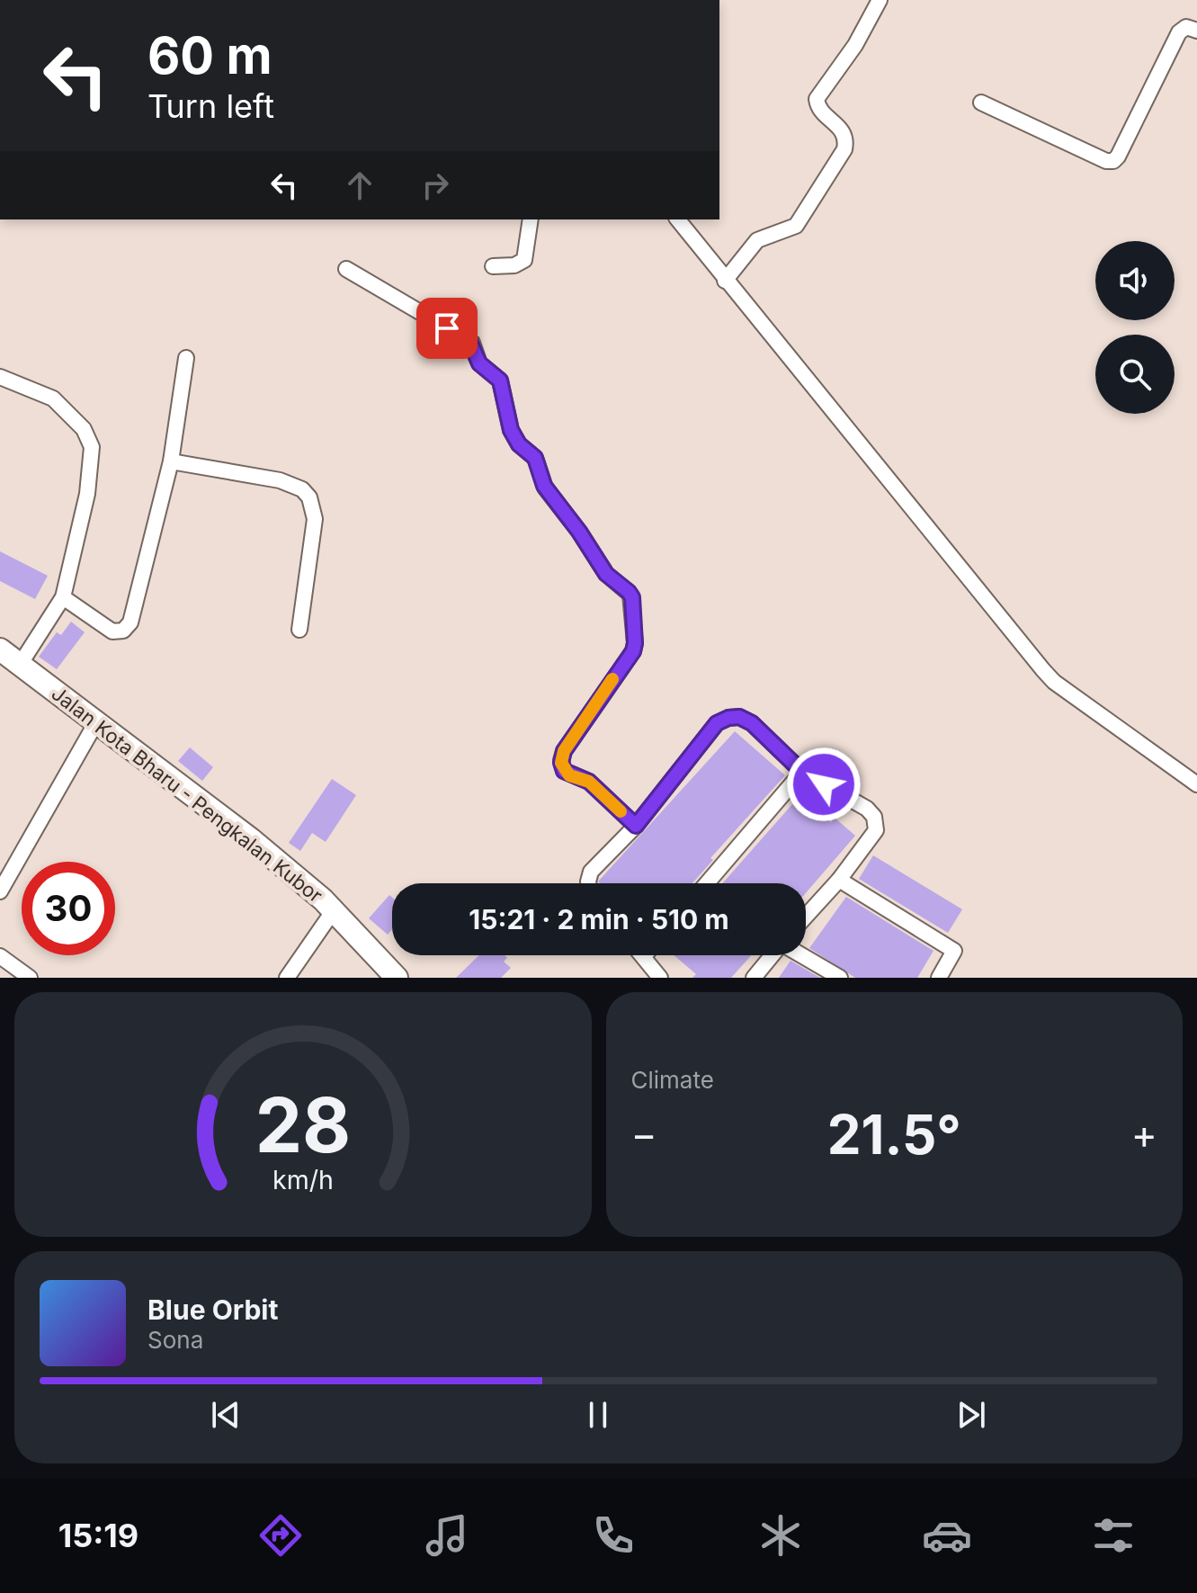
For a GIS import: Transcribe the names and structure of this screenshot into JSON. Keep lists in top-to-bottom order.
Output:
{
  "streets": {
    "main road": ["Jalan Kota Bharu - Pengkalan Kubor"]
  },
  "page": {
    "turn": ["60 m", "Turn left"],
    "limit": "30",
    "trip": "15:21 · 2 min · 510 m",
    "tile": "Climate",
    "heat": ["−", "21.5°", "+"],
    "song": ["Blue Orbit", "Sona"],
    "tabs": "15:19",
    "gauge": ["28", "km/h"]
  }
}
